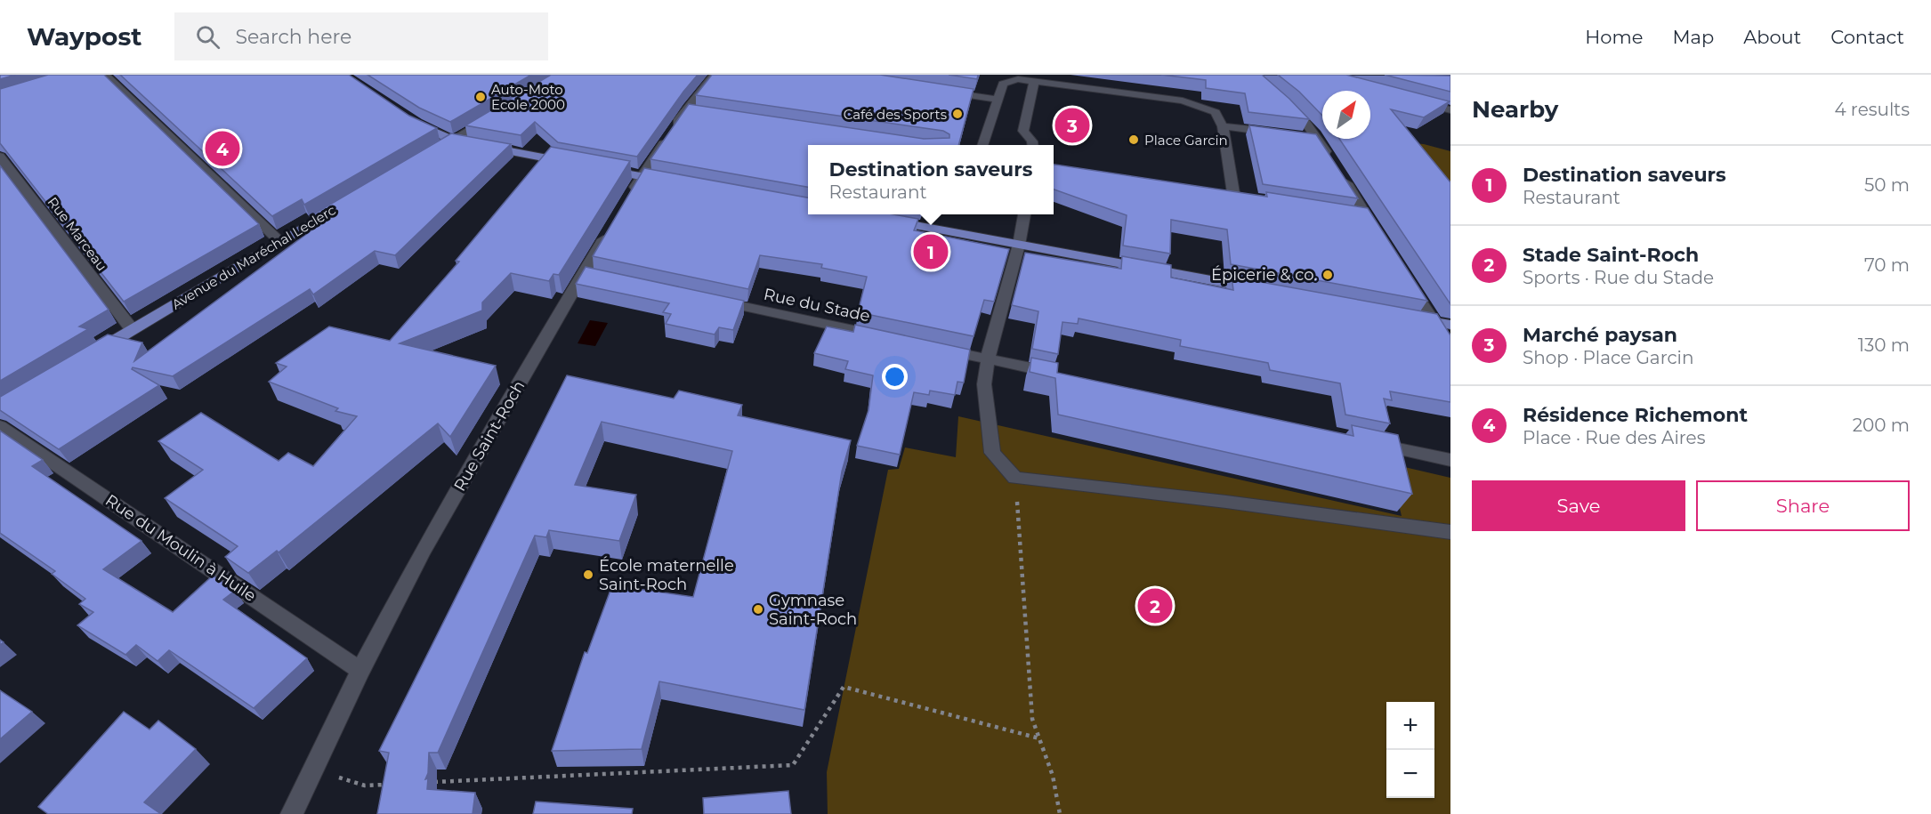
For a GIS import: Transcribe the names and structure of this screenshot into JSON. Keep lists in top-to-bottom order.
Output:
{
  "streets": {
    "main road": ["Avenue du Maréchal Leclerc"],
    "street": [
      "Rue Marceau",
      "Rue du Stade",
      "Rue Saint-Roch",
      "Rue du Moulin à Huile"
    ]
  },
  "crossings": [
    ["Rue Marceau", "Avenue du Maréchal Leclerc"],
    ["Rue Saint-Roch", "Rue du Moulin à Huile"]
  ],
  "places": [
    "Auto-Moto Ecole 2000",
    "Café des Sports",
    "Place Garcin",
    "Épicerie & co.",
    "École maternelle Saint-Roch",
    "Gymnase Saint-Roch"
  ],
  "north": "top right",
  "page": {
    "header": "Waypost",
    "search": "Search here",
    "nav": [
      "Home",
      "Map",
      "About",
      "Contact"
    ],
    "heading": ["Nearby", "4 results"],
    "pins": [
      "3",
      "4",
      "1",
      "2"
    ],
    "list": [
      {
        "mark": "1",
        "name": "Destination saveurs",
        "note": "Restaurant",
        "value": "50 m"
      },
      {
        "mark": "2",
        "name": "Stade Saint-Roch",
        "note": "Sports · Rue du Stade",
        "value": "70 m"
      },
      {
        "mark": "3",
        "name": "Marché paysan",
        "note": "Shop · Place Garcin",
        "value": "130 m"
      },
      {
        "mark": "4",
        "name": "Résidence Richemont",
        "note": "Place · Rue des Aires",
        "value": "200 m"
      }
    ],
    "popup": ["Destination saveurs", "Restaurant"],
    "buttons": ["Save", "Share"],
    "map_buttons": ["+", "−"]
  }
}
